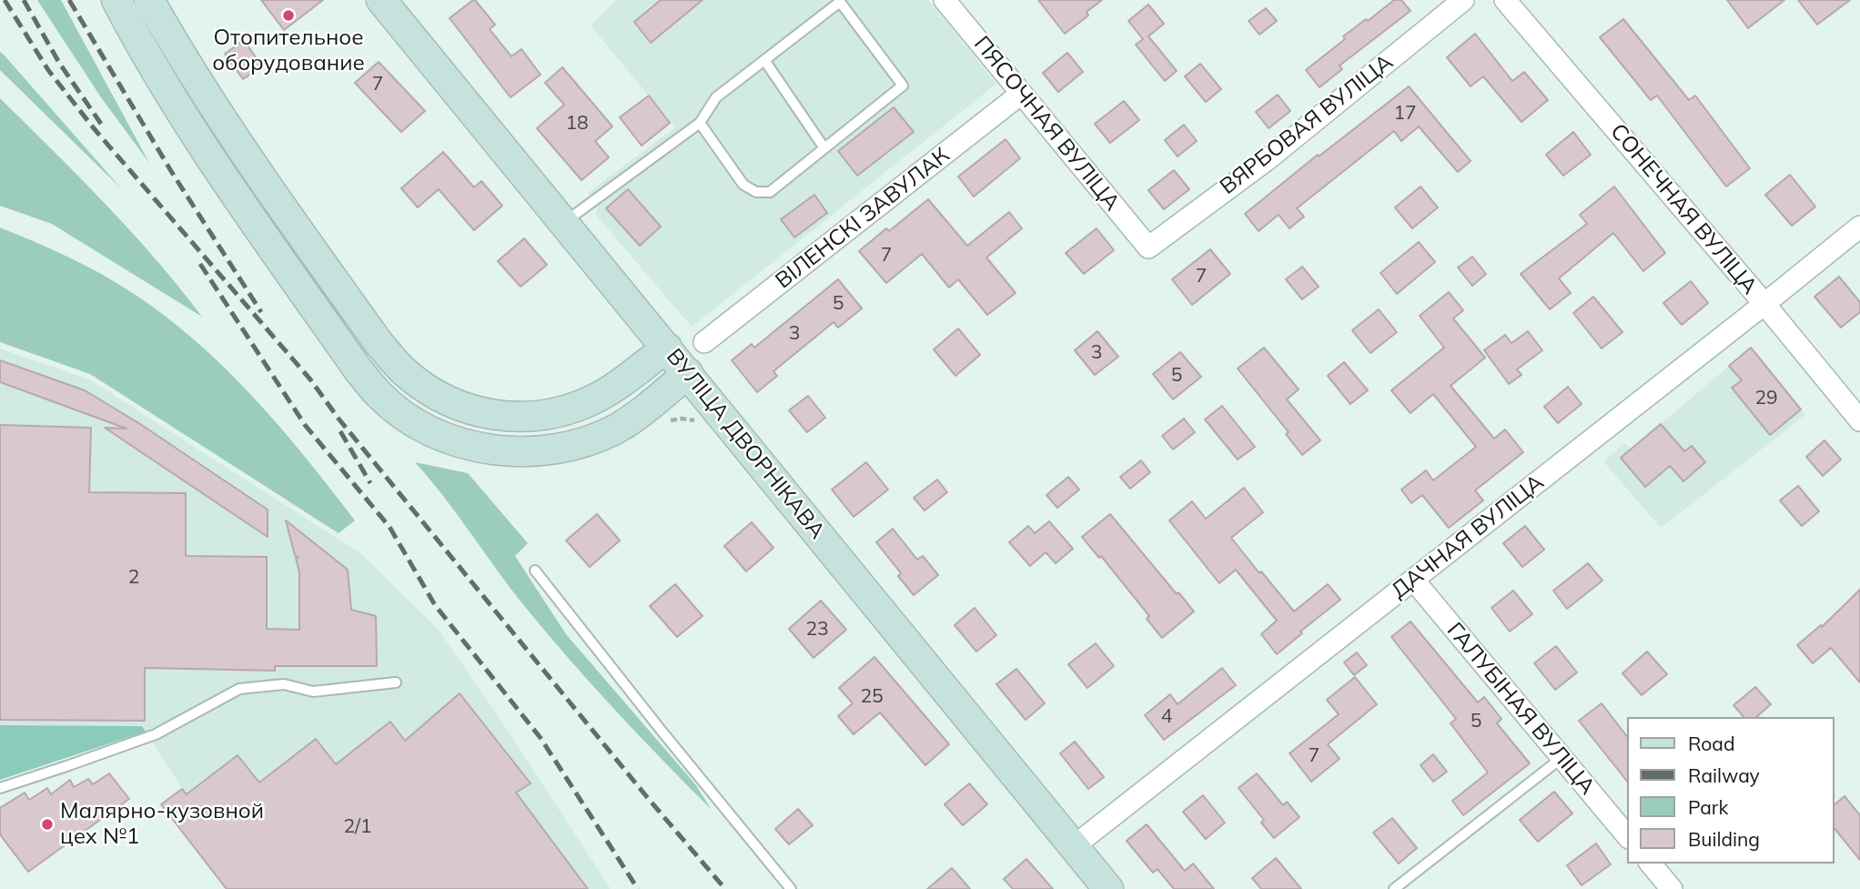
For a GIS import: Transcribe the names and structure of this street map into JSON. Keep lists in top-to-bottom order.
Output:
{
  "streets": {
    "main road": ["ВУЛІЦА ДВОРНІКАВА"],
    "street": [
      "ПЯСОЧНАЯ ВУЛІЦА",
      "ВЯРБОВАЯ ВУЛІЦА",
      "СОНЕЧНАЯ ВУЛІЦА",
      "ВІЛЕНСКІ ЗАВУЛАК",
      "ДАЧНАЯ ВУЛІЦА",
      "ГАЛУБІНАЯ ВУЛІЦА"
    ]
  },
  "crossings": [
    ["ПЯСОЧНАЯ ВУЛІЦА", "ВЯРБОВАЯ ВУЛІЦА"],
    ["ПЯСОЧНАЯ ВУЛІЦА", "ВІЛЕНСКІ ЗАВУЛАК"],
    ["СОНЕЧНАЯ ВУЛІЦА", "ДАЧНАЯ ВУЛІЦА"],
    ["ВУЛІЦА ДВОРНІКАВА", "ДАЧНАЯ ВУЛІЦА"],
    ["ДАЧНАЯ ВУЛІЦА", "ГАЛУБІНАЯ ВУЛІЦА"]
  ],
  "places": ["Отопительное оборудование", "Малярно-кузовной цех №1"],
  "house_numbers": [
    "7",
    "17",
    "18",
    "7",
    "7",
    "5",
    "3",
    "3",
    "5",
    "29",
    "2",
    "23",
    "25",
    "4",
    "5",
    "7",
    "2/1"
  ],
  "legend": [
    "Road",
    "Railway",
    "Park",
    "Building"
  ]
}
